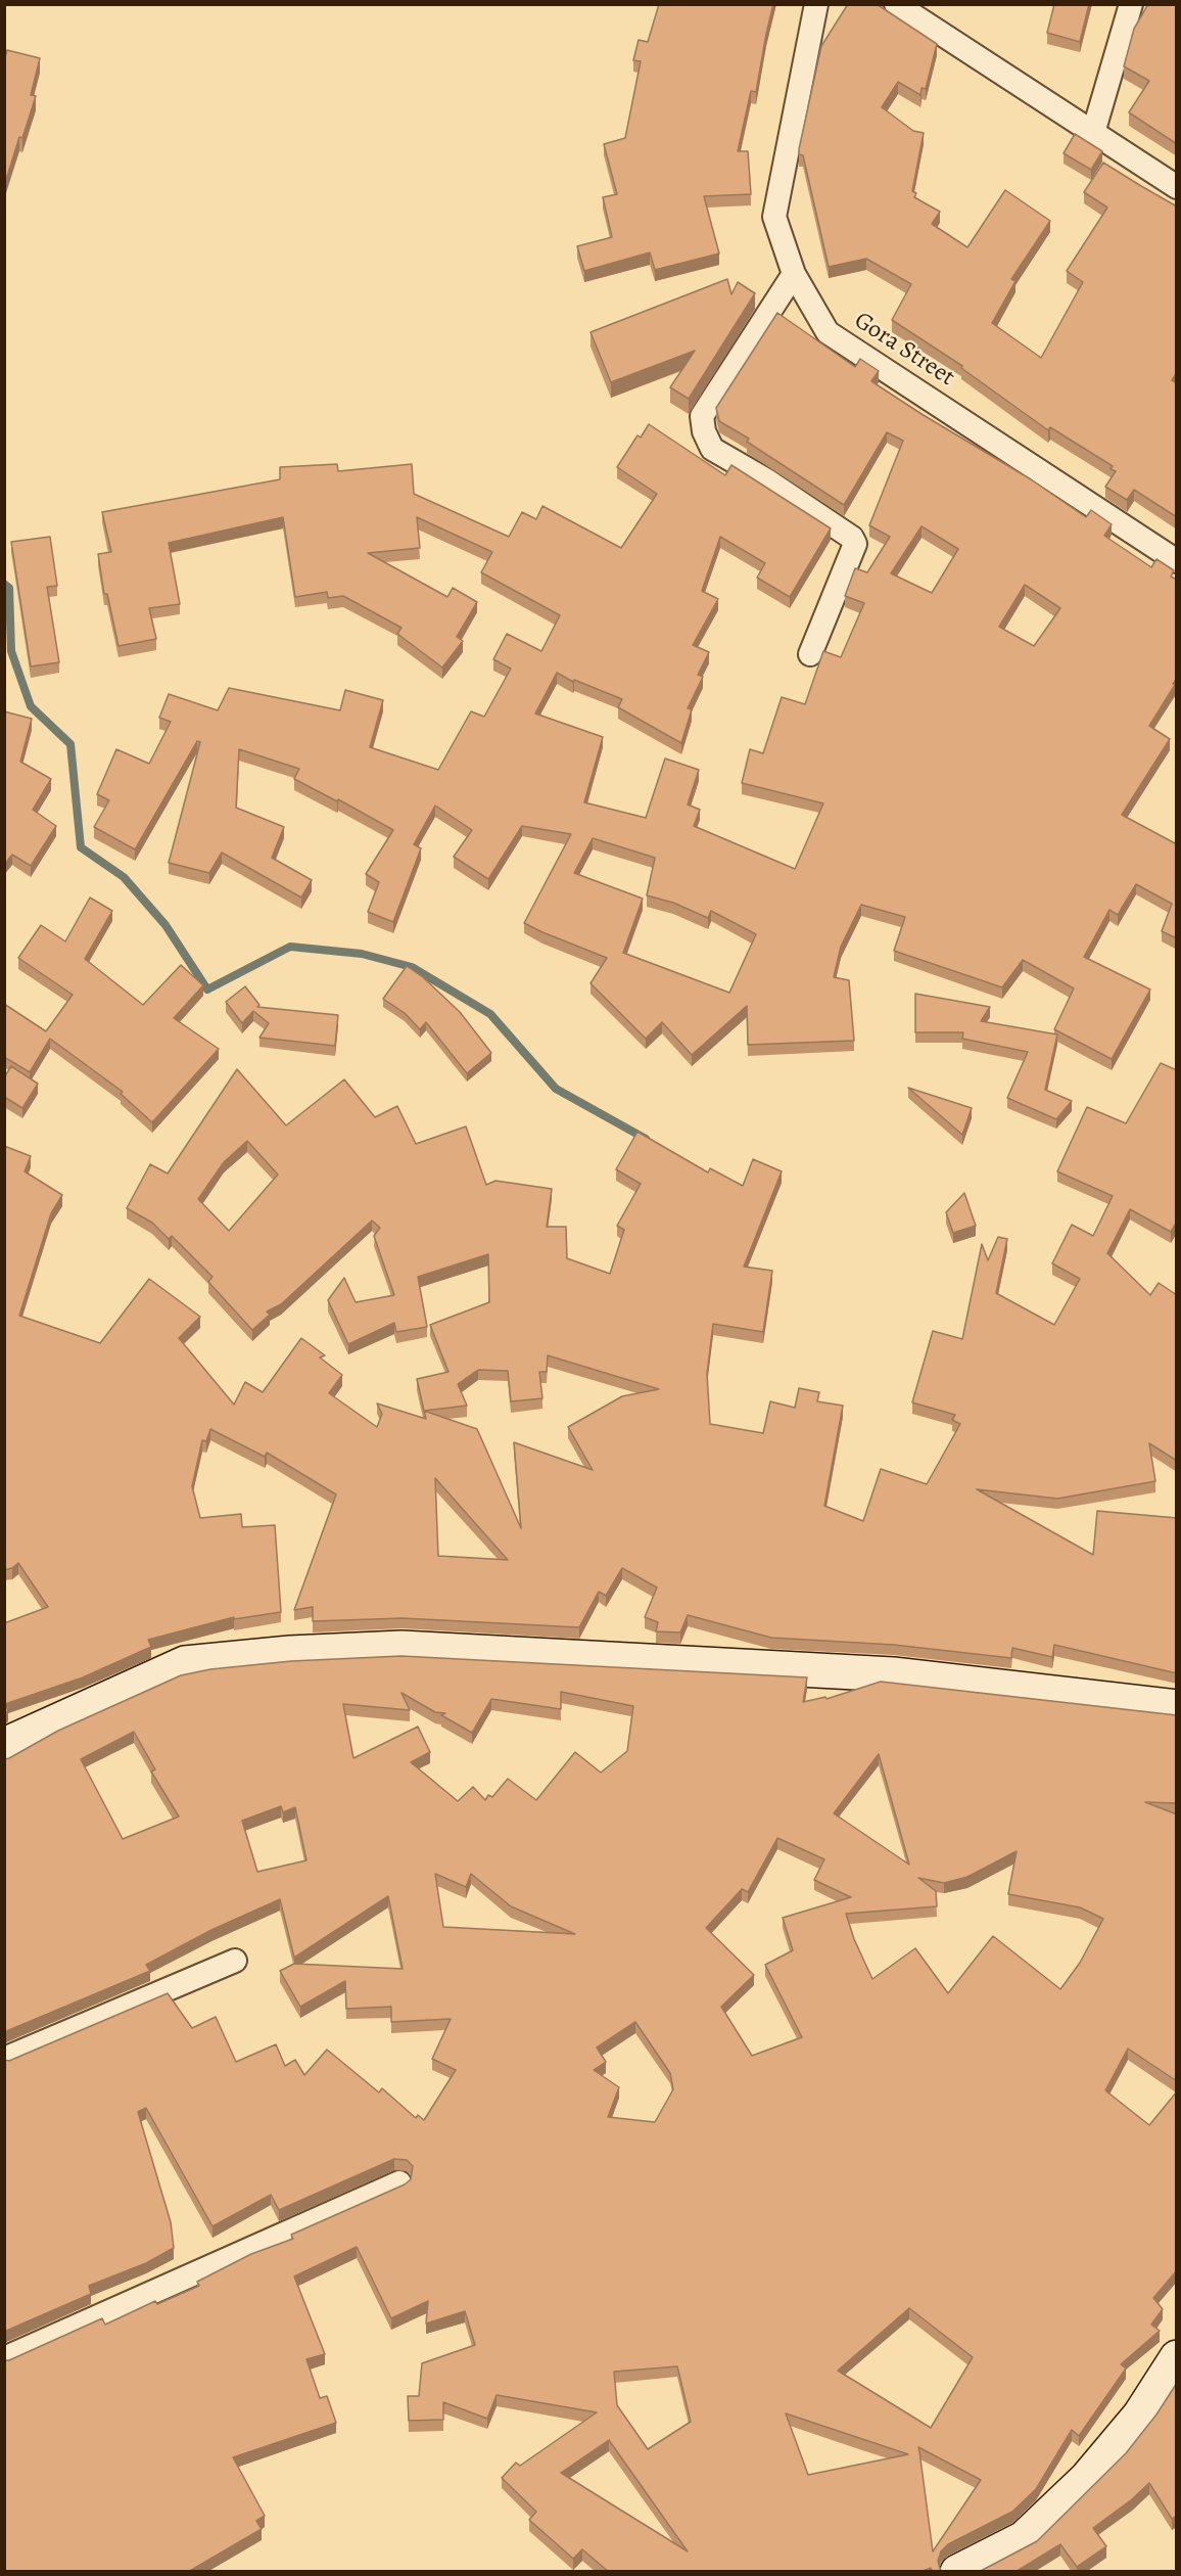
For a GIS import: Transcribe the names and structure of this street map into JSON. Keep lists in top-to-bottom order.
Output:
{
  "streets": {
    "street": ["Gora Street"]
  }
}
